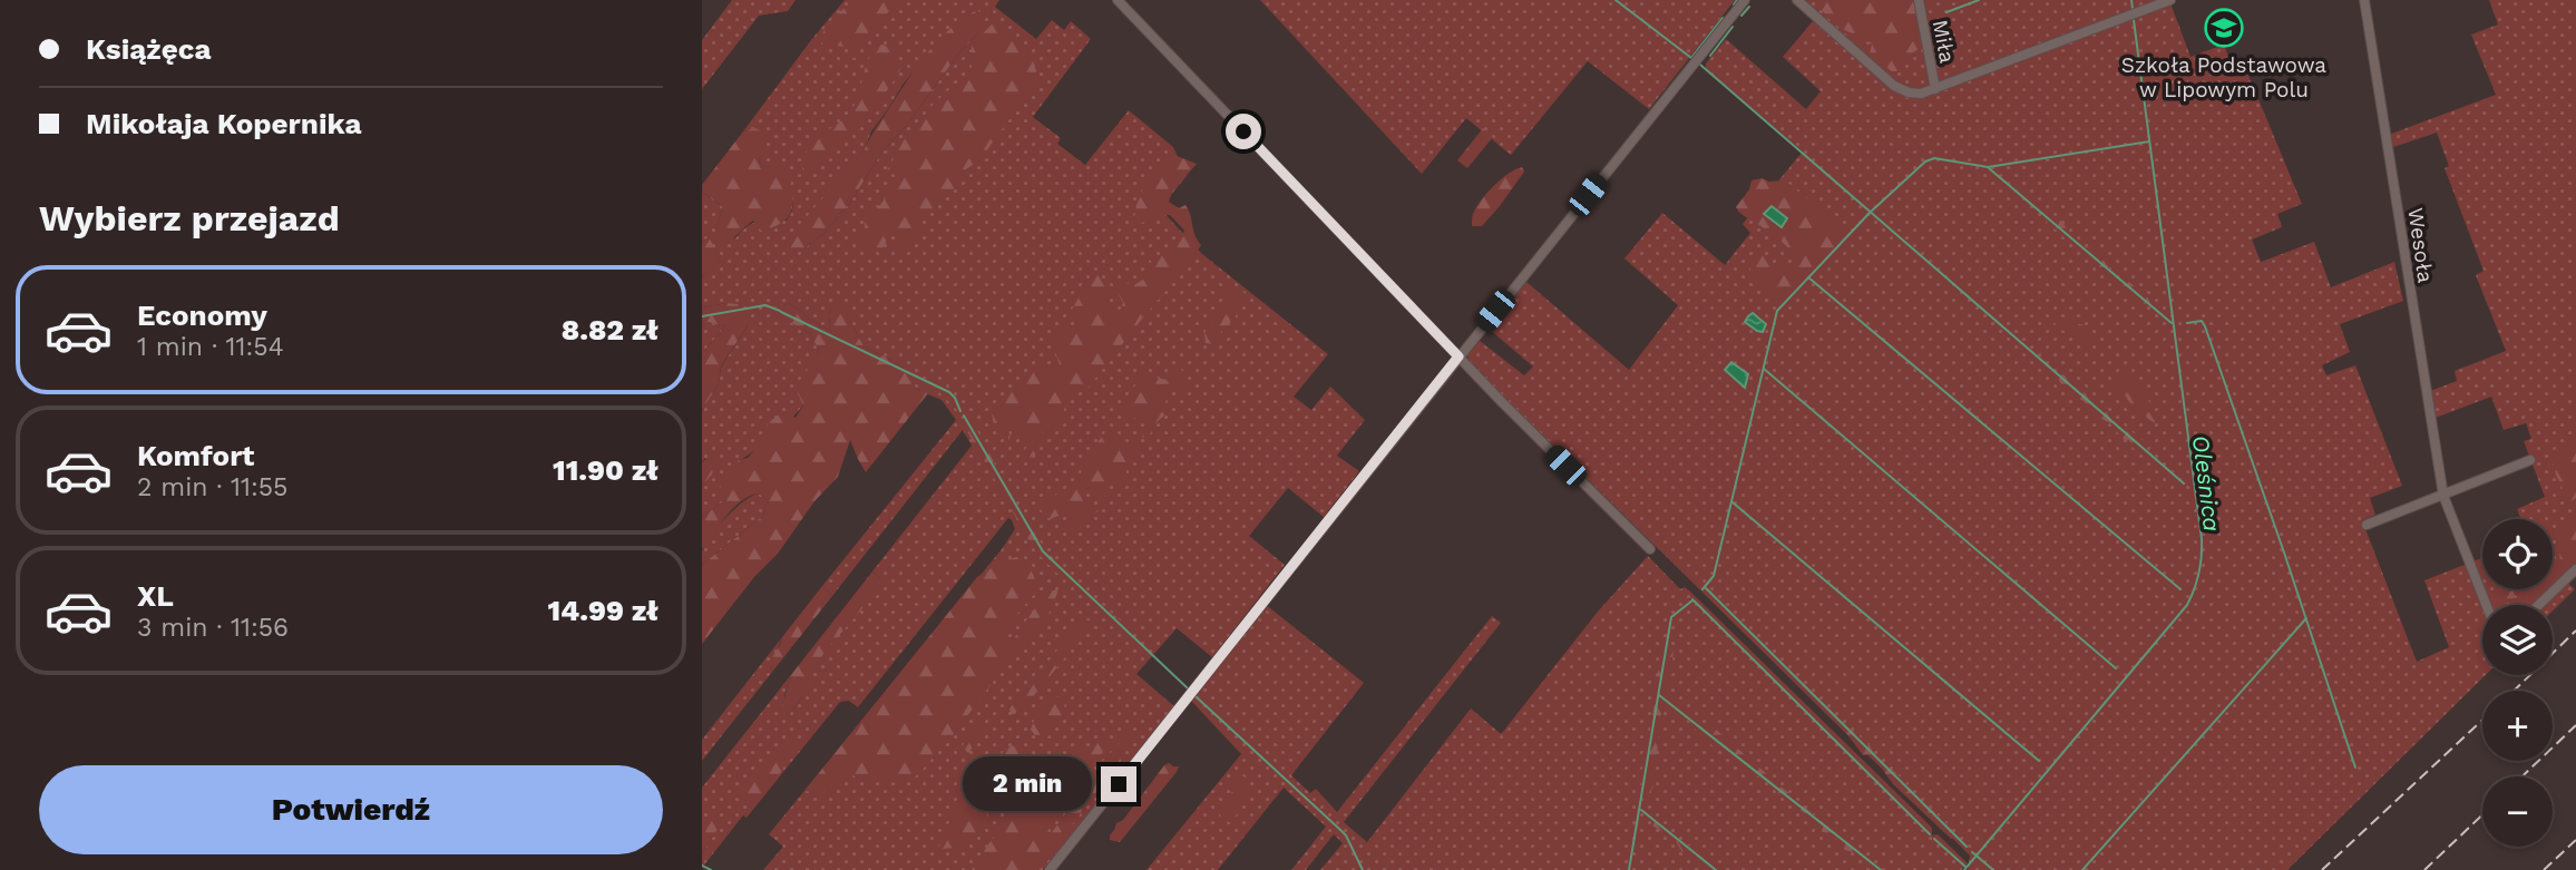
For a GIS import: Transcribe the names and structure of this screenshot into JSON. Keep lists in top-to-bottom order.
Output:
{
  "streets": {
    "street": ["Miła", "Wesoła"]
  },
  "water": ["Oleśnica"],
  "places": {
    "school or university": ["Szkoła Podstawowa w Lipowym Polu"]
  },
  "page": {
    "banner": ["Książęca", "Mikołaja Kopernika"],
    "heading": "Wybierz przejazd",
    "list": [
      {
        "name": "Economy",
        "note": "1 min · 11:54",
        "value": "8.82 zł"
      },
      {
        "name": "Komfort",
        "note": "2 min · 11:55",
        "value": "11.90 zł"
      },
      {
        "name": "XL",
        "note": "3 min · 11:56",
        "value": "14.99 zł"
      }
    ],
    "map_buttons": ["+", "−"],
    "buttons": "Potwierdź",
    "bubble": "2 min"
  }
}
